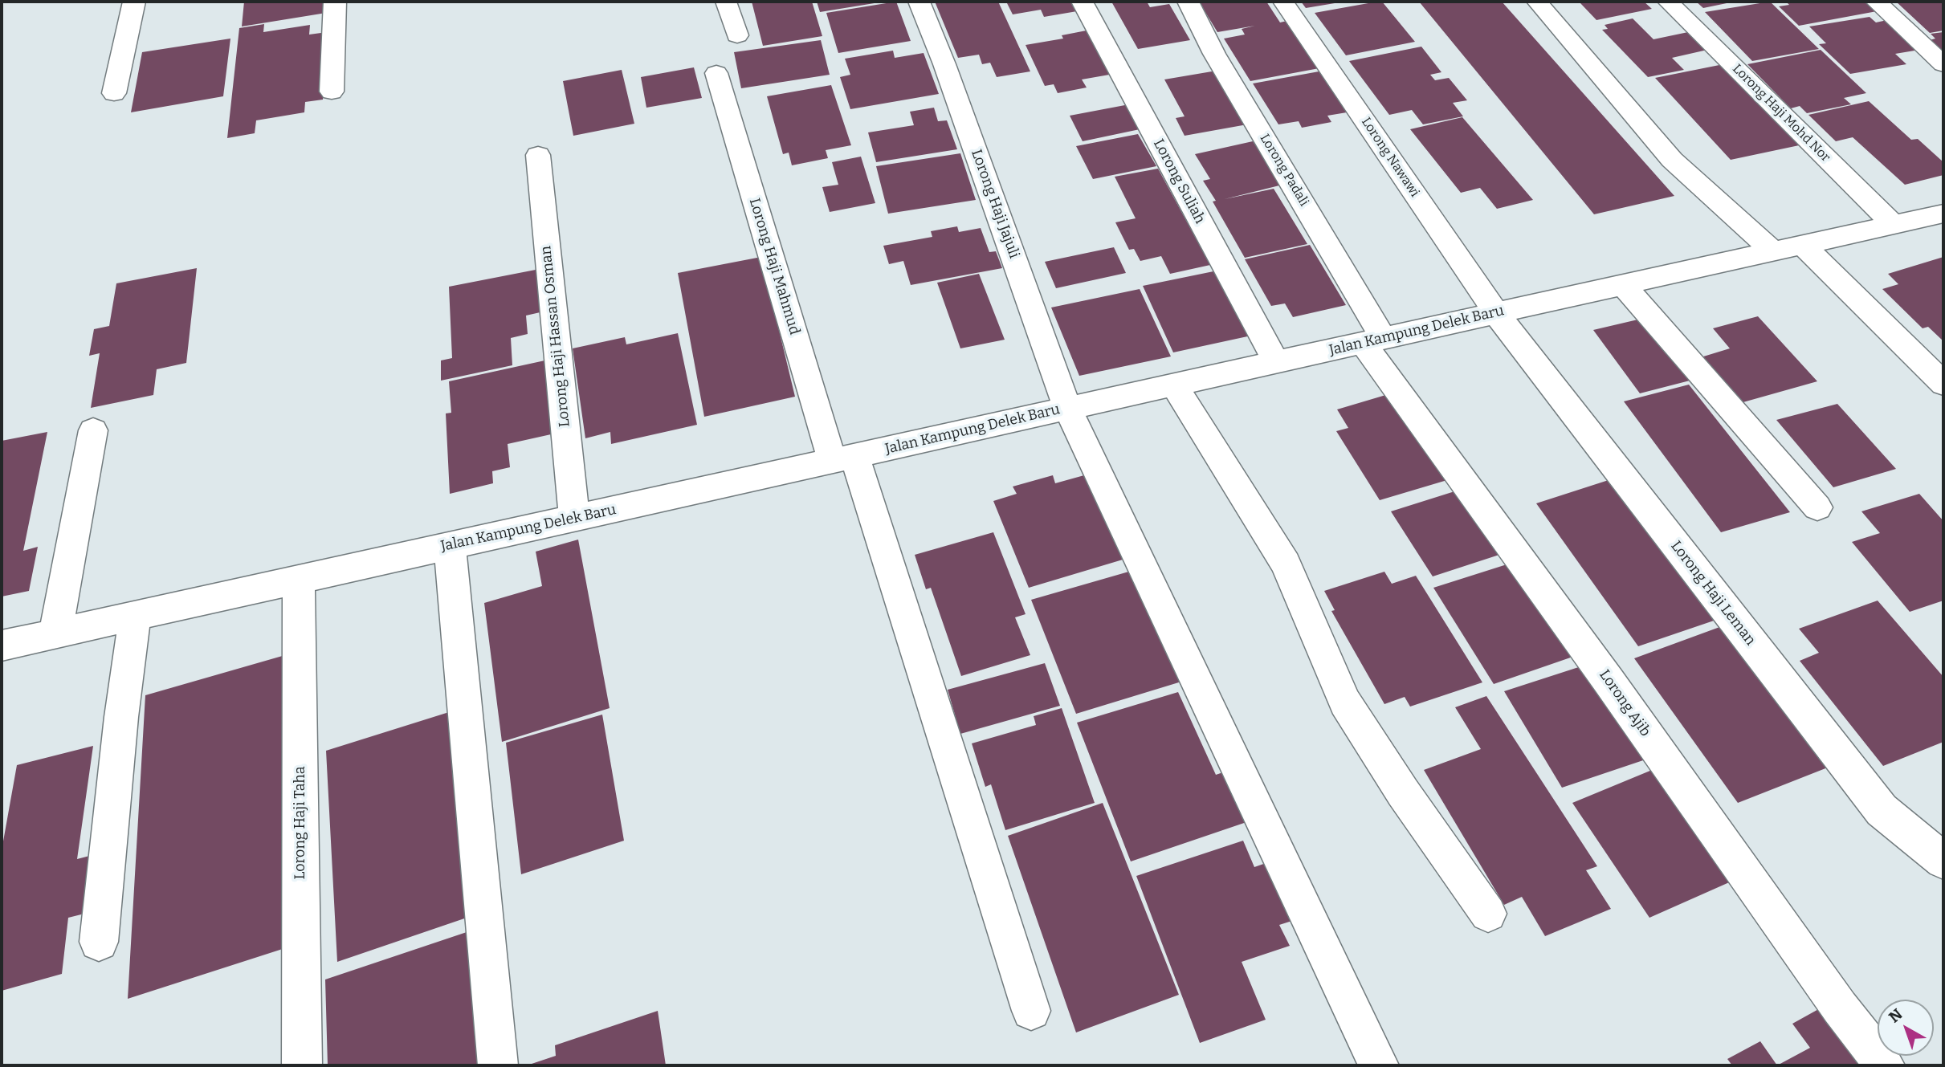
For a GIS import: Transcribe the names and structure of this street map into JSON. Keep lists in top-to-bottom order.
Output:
{
  "streets": {
    "street": [
      "Lorong Haji Mohd Nor",
      "Lorong Nawawi",
      "Lorong Padali",
      "Lorong Suliah",
      "Lorong Haji Jajuli",
      "Lorong Haji Mahmud",
      "Jalan Kampung Delek Baru",
      "Lorong Haji Hassan Osman",
      "Lorong Haji Leman",
      "Lorong Ajib",
      "Lorong Haji Taha"
    ]
  },
  "crossings": [
    ["Lorong Haji Mohd Nor", "Jalan Kampung Delek Baru"],
    ["Lorong Nawawi", "Jalan Kampung Delek Baru"],
    ["Lorong Nawawi", "Lorong Haji Leman"],
    ["Lorong Padali", "Jalan Kampung Delek Baru"],
    ["Lorong Padali", "Lorong Ajib"],
    ["Lorong Suliah", "Jalan Kampung Delek Baru"],
    ["Lorong Haji Jajuli", "Jalan Kampung Delek Baru"],
    ["Lorong Haji Mahmud", "Jalan Kampung Delek Baru"],
    ["Jalan Kampung Delek Baru", "Lorong Haji Hassan Osman"],
    ["Jalan Kampung Delek Baru", "Lorong Haji Leman"],
    ["Jalan Kampung Delek Baru", "Lorong Ajib"],
    ["Jalan Kampung Delek Baru", "Lorong Haji Taha"]
  ],
  "north": "top left"
}
